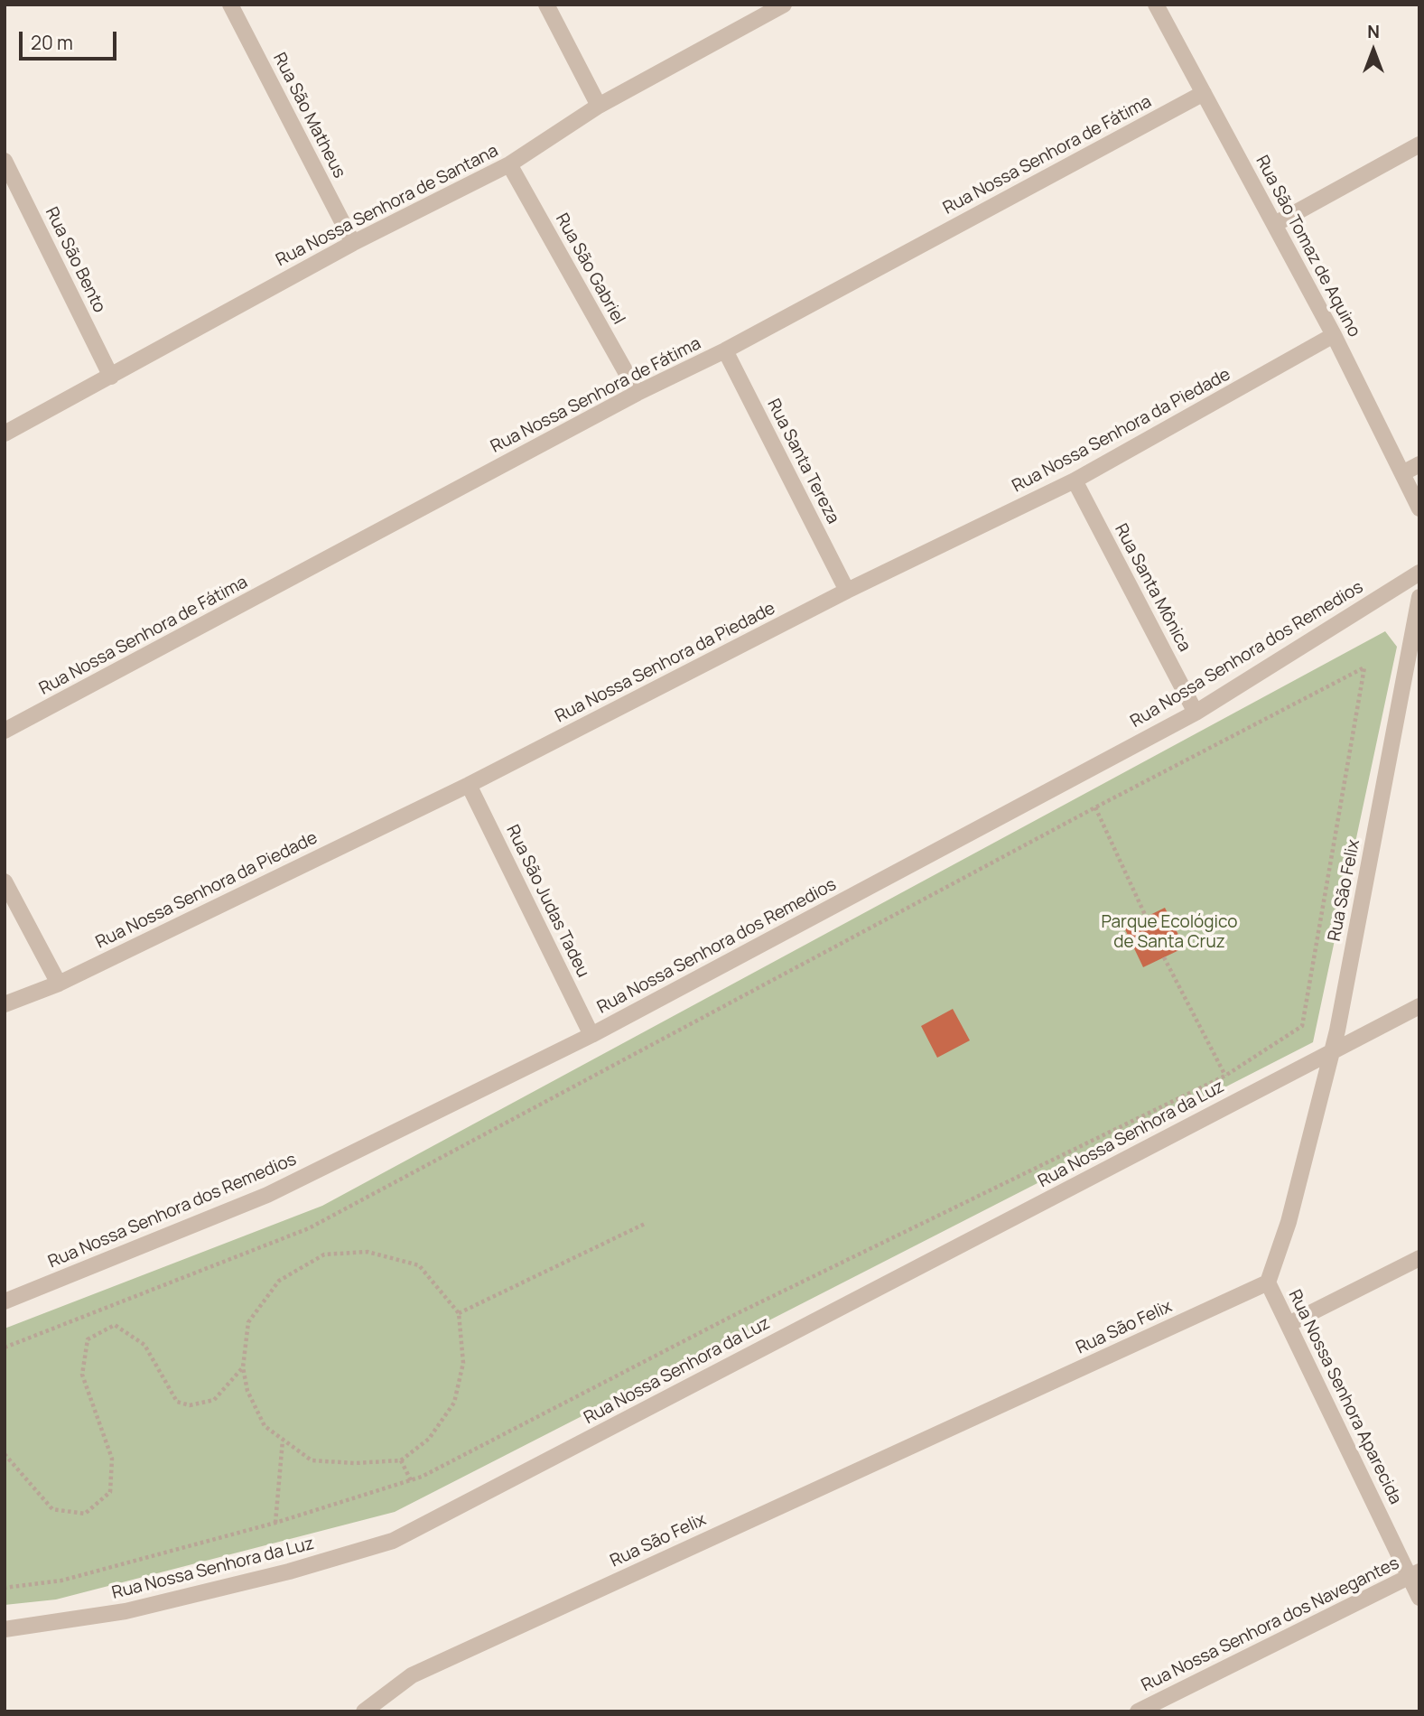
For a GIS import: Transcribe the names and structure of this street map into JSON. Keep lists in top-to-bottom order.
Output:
{
  "streets": {
    "street": [
      "Rua São Matheus",
      "Rua Nossa Senhora de Fátima",
      "Rua Nossa Senhora de Santana",
      "Rua São Tomaz de Aquino",
      "Rua São Bento",
      "Rua São Gabriel",
      "Rua Nossa Senhora da Piedade",
      "Rua Santa Tereza",
      "Rua Santa Mônica",
      "Rua Nossa Senhora dos Remedios",
      "Rua São Felix",
      "Rua São Judas Tadeu",
      "Rua Nossa Senhora da Luz",
      "Rua Nossa Senhora Aparecida",
      "Rua Nossa Senhora dos Navegantes"
    ]
  },
  "crossings": [
    ["Rua São Matheus", "Rua Nossa Senhora de Santana"],
    ["Rua Nossa Senhora de Fátima", "Rua São Tomaz de Aquino"],
    ["Rua Nossa Senhora de Fátima", "Rua São Gabriel"],
    ["Rua Nossa Senhora de Fátima", "Rua Santa Tereza"],
    ["Rua Nossa Senhora de Santana", "Rua São Bento"],
    ["Rua Nossa Senhora de Santana", "Rua São Gabriel"],
    ["Rua São Tomaz de Aquino", "Rua Nossa Senhora da Piedade"],
    ["Rua Nossa Senhora da Piedade", "Rua Santa Tereza"],
    ["Rua Nossa Senhora da Piedade", "Rua Santa Mônica"],
    ["Rua Nossa Senhora da Piedade", "Rua São Judas Tadeu"],
    ["Rua Santa Mônica", "Rua Nossa Senhora dos Remedios"],
    ["Rua Nossa Senhora dos Remedios", "Rua São Judas Tadeu"],
    ["Rua São Felix", "Rua Nossa Senhora da Luz"],
    ["Rua São Felix", "Rua Nossa Senhora Aparecida"],
    ["Rua Nossa Senhora Aparecida", "Rua Nossa Senhora dos Navegantes"]
  ],
  "parks": ["Parque Ecológico de Santa Cruz"],
  "scale_bar": "20 m",
  "north": "top"
}
